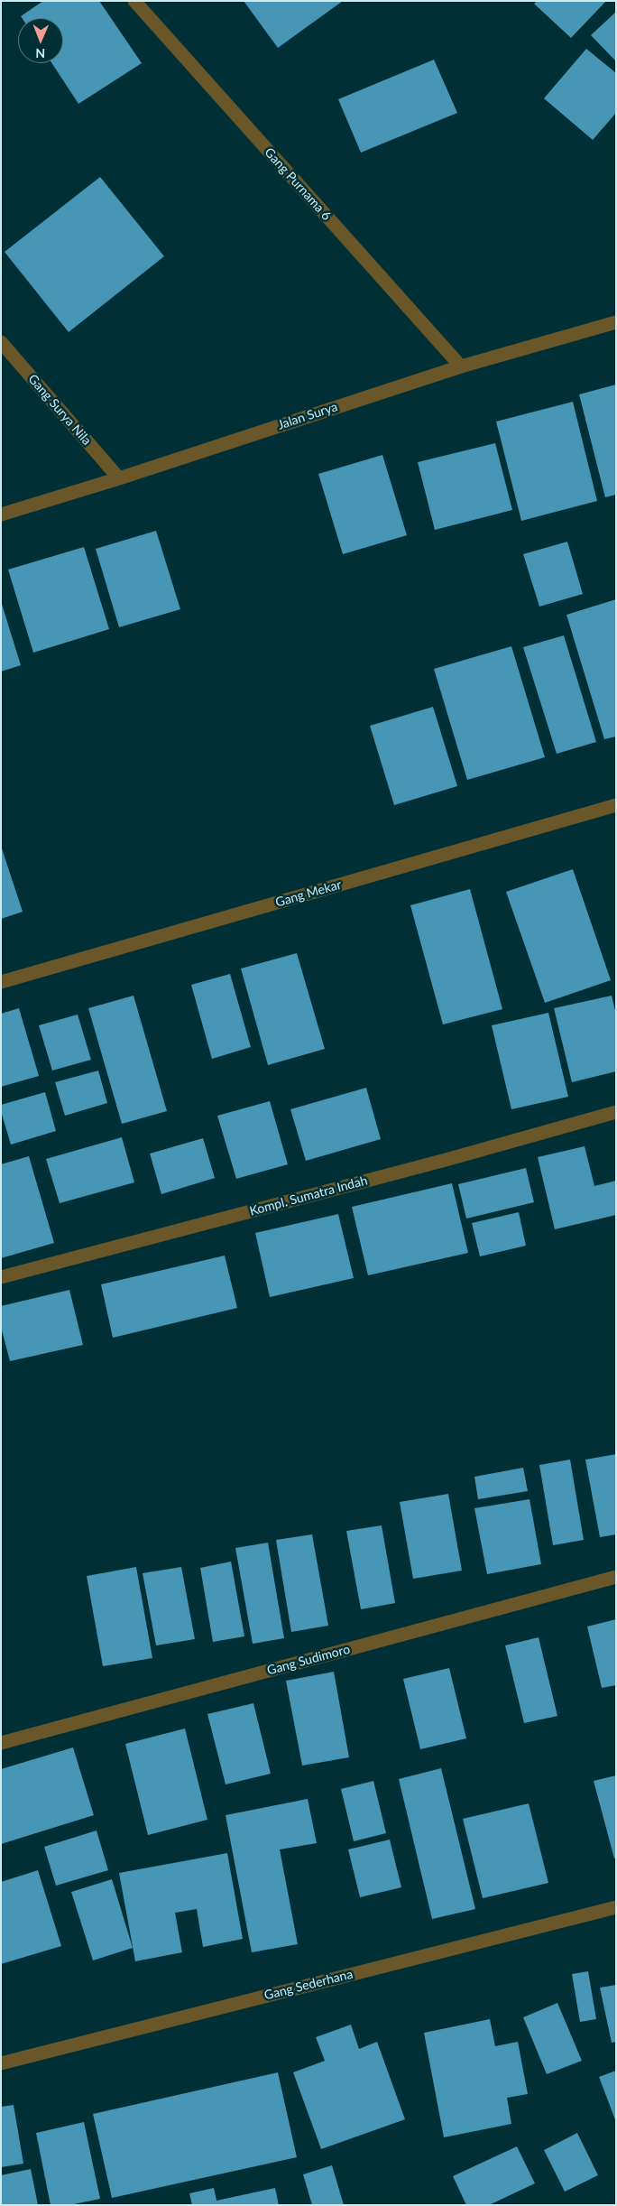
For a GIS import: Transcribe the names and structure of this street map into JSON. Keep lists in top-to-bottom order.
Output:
{
  "streets": {
    "street": [
      "Gang Purnama 6",
      "Gang Surya Nila",
      "Jalan Surya",
      "Gang Mekar",
      "Kompl. Sumatra Indah",
      "Gang Sudimoro",
      "Gang Sederhana"
    ]
  },
  "crossings": [
    ["Gang Purnama 6", "Jalan Surya"],
    ["Gang Surya Nila", "Jalan Surya"]
  ],
  "north": "bottom"
}
